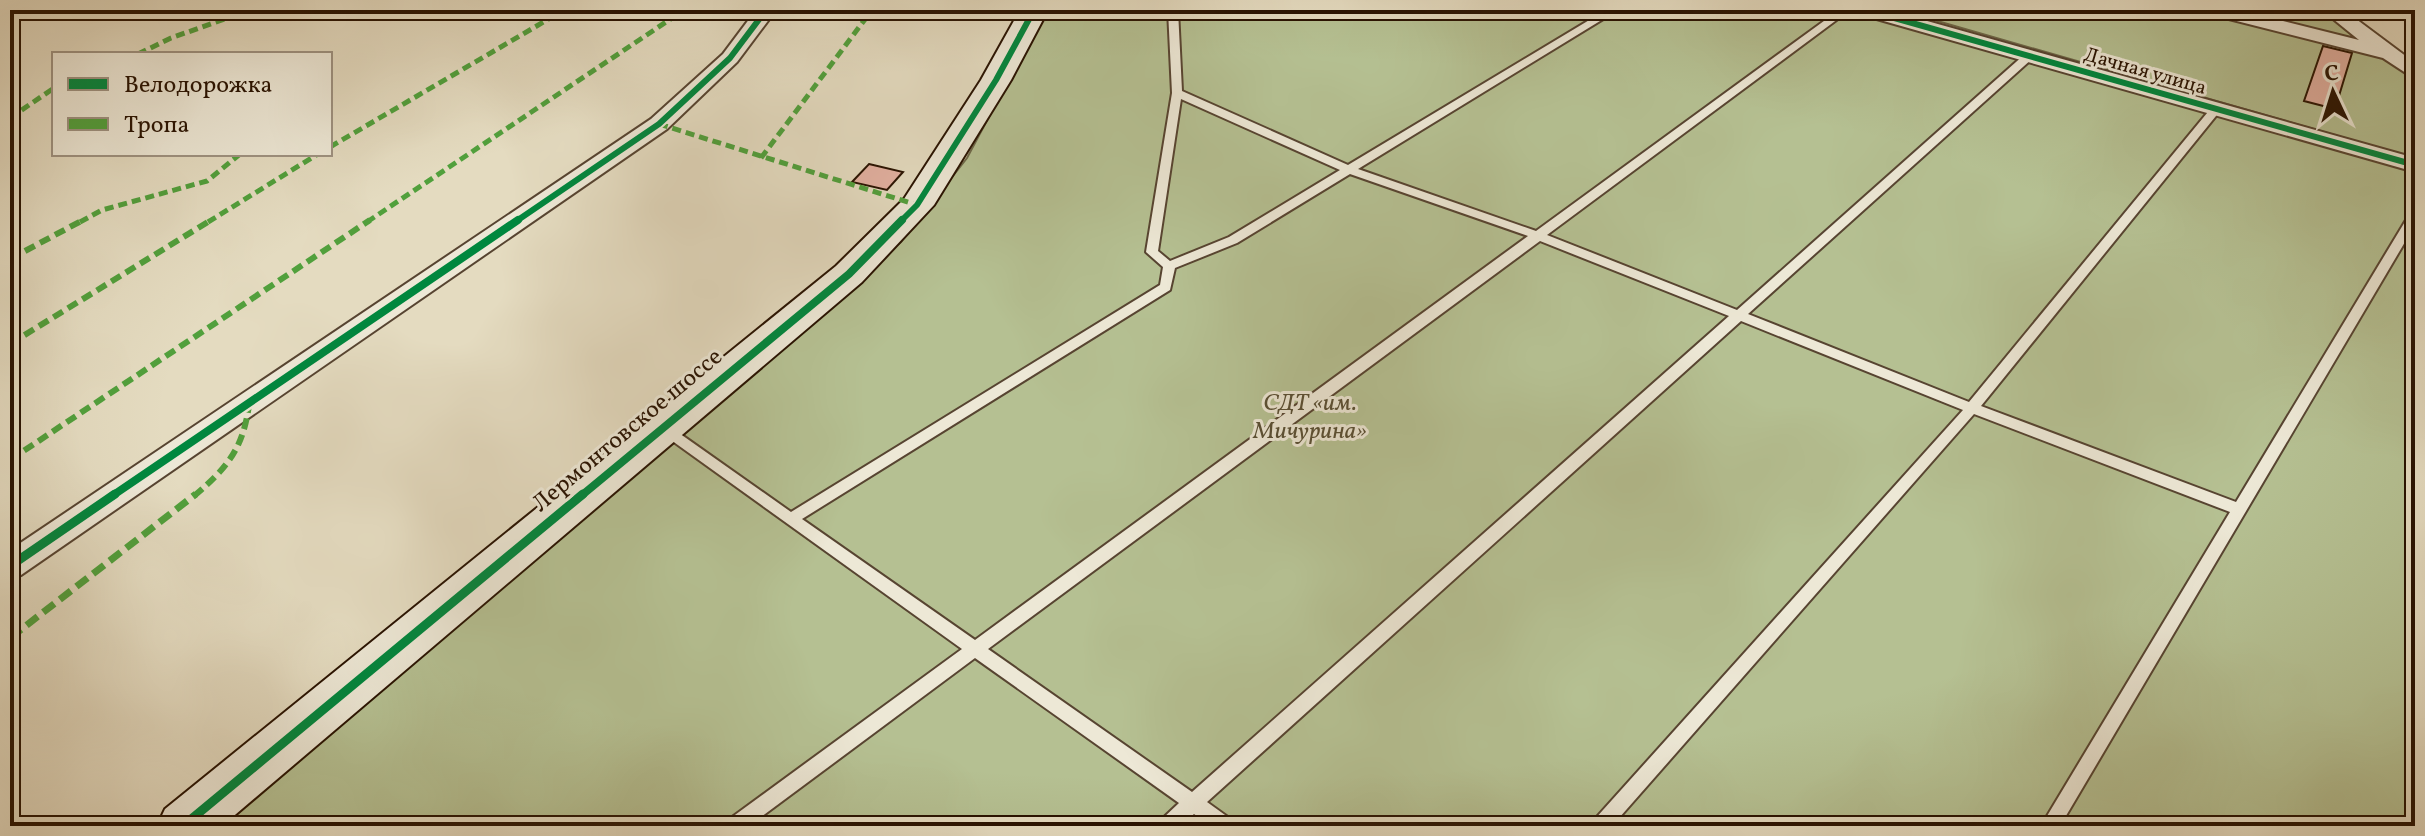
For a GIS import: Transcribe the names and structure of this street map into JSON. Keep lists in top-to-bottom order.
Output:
{
  "streets": {
    "street": ["Дачная улица", "Лермонтовское шоссе"]
  },
  "parks": ["СДТ «им. Мичурина»"],
  "legend": ["Велодорожка", "Тропа"],
  "north": "top"
}
